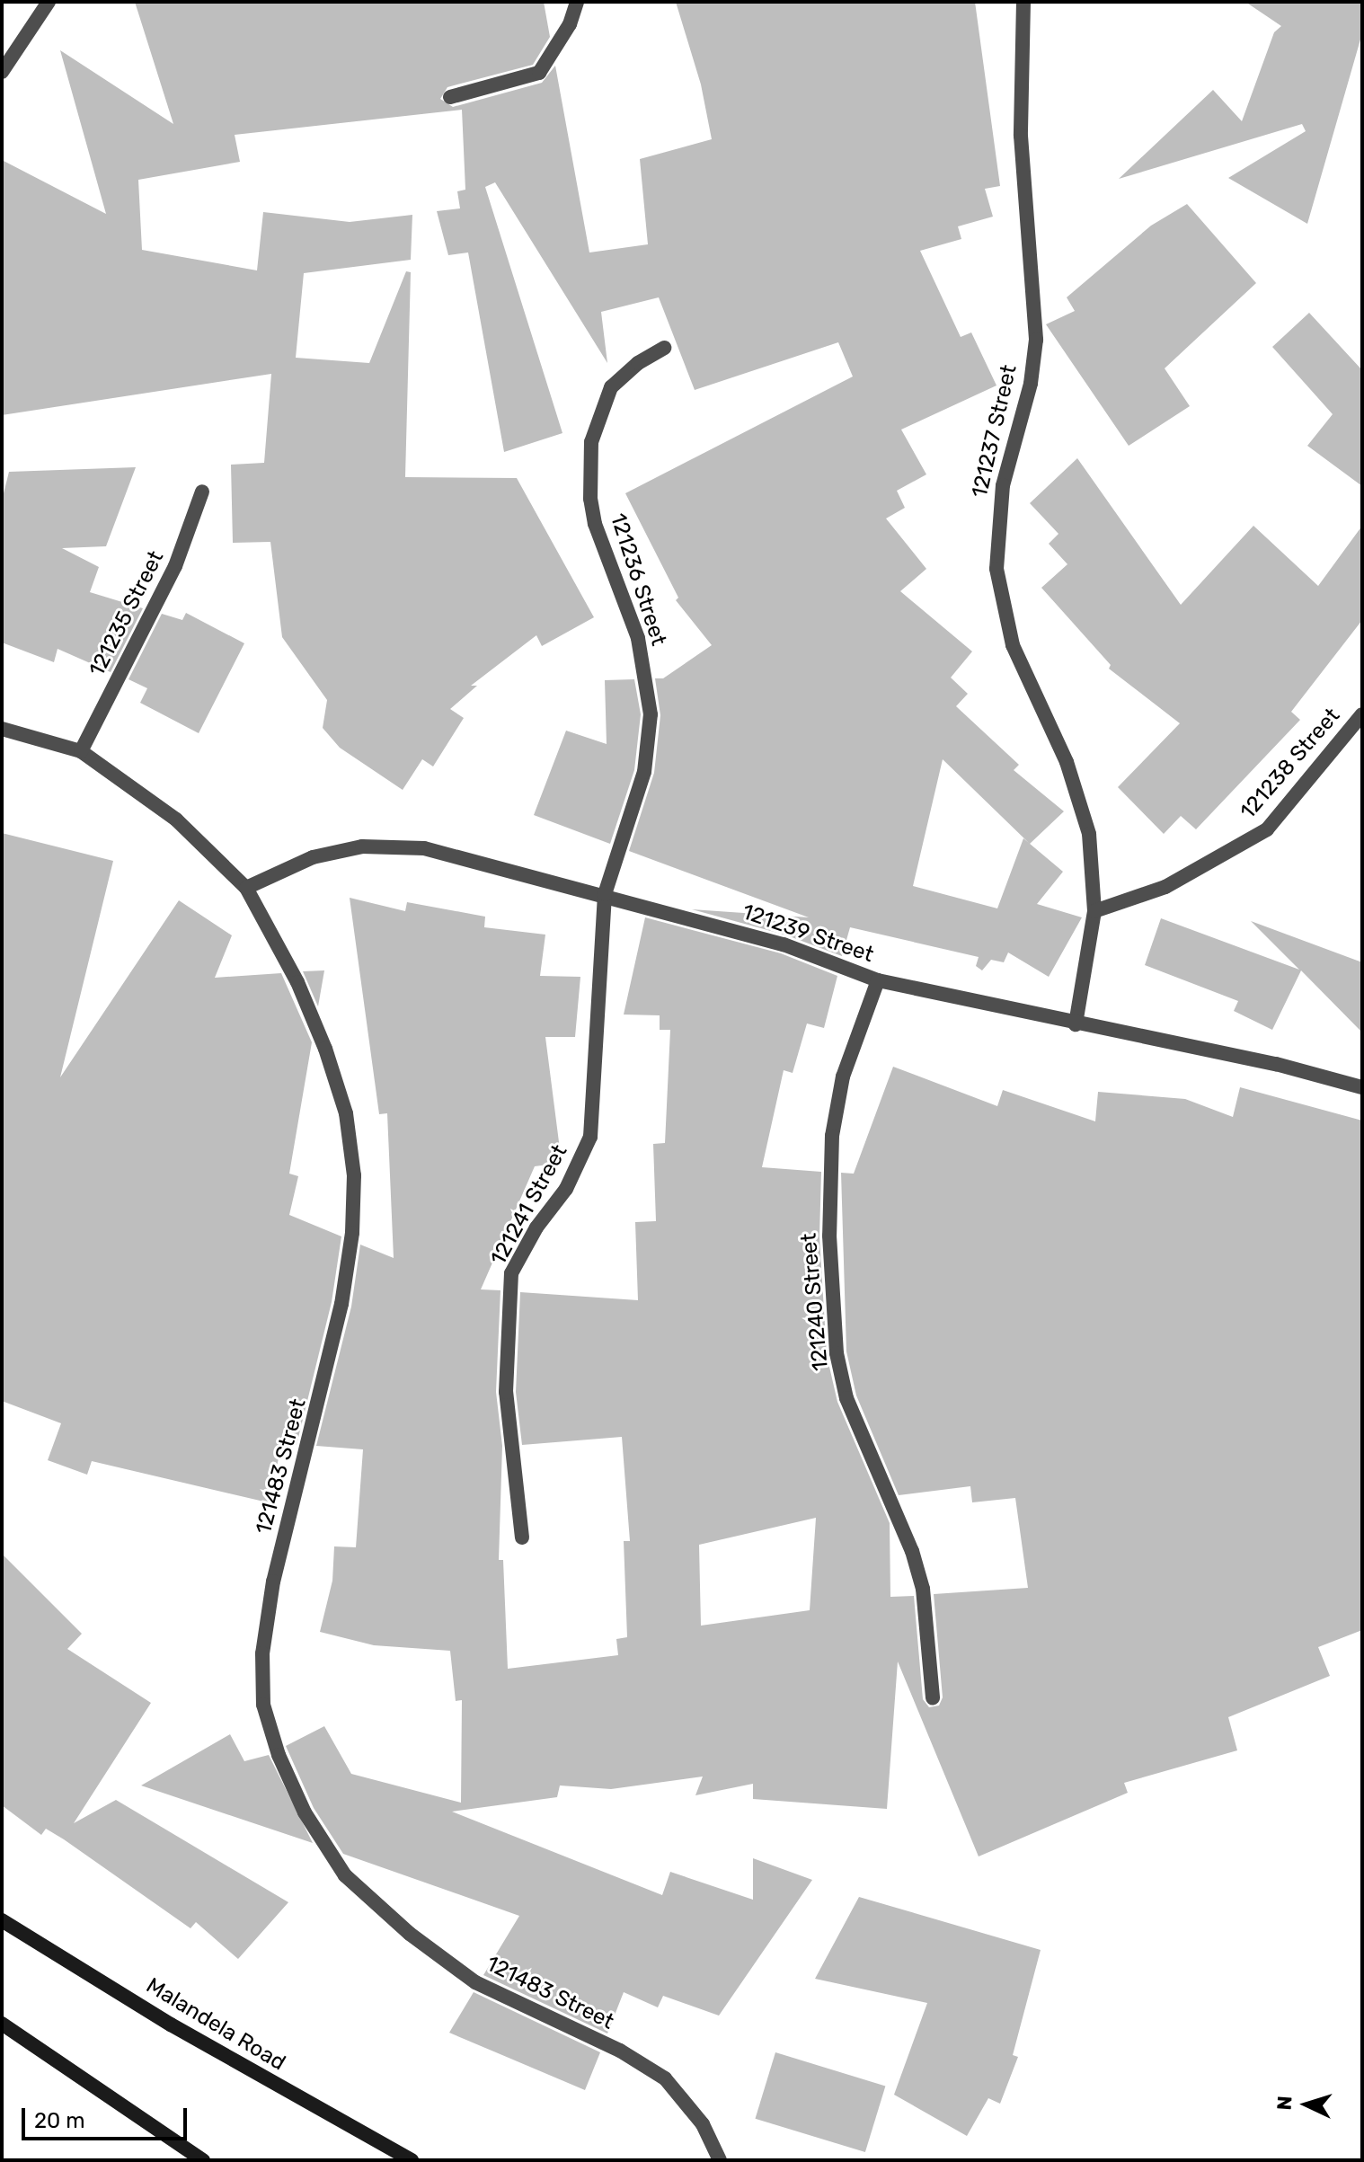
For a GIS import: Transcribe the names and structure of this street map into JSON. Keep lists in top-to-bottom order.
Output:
{
  "streets": {
    "main road": ["Malandela Road"],
    "street": [
      "121237 Street",
      "121236 Street",
      "121235 Street",
      "121238 Street",
      "121239 Street",
      "121241 Street",
      "121240 Street",
      "121483 Street"
    ]
  },
  "crossings": [
    ["121237 Street", "121238 Street"],
    ["121237 Street", "121239 Street"],
    ["121236 Street", "121239 Street"],
    ["121236 Street", "121241 Street"],
    ["121235 Street", "121483 Street"],
    ["121239 Street", "121241 Street"],
    ["121239 Street", "121240 Street"],
    ["121239 Street", "121483 Street"]
  ],
  "scale_bar": "20 m",
  "north": "left"
}
